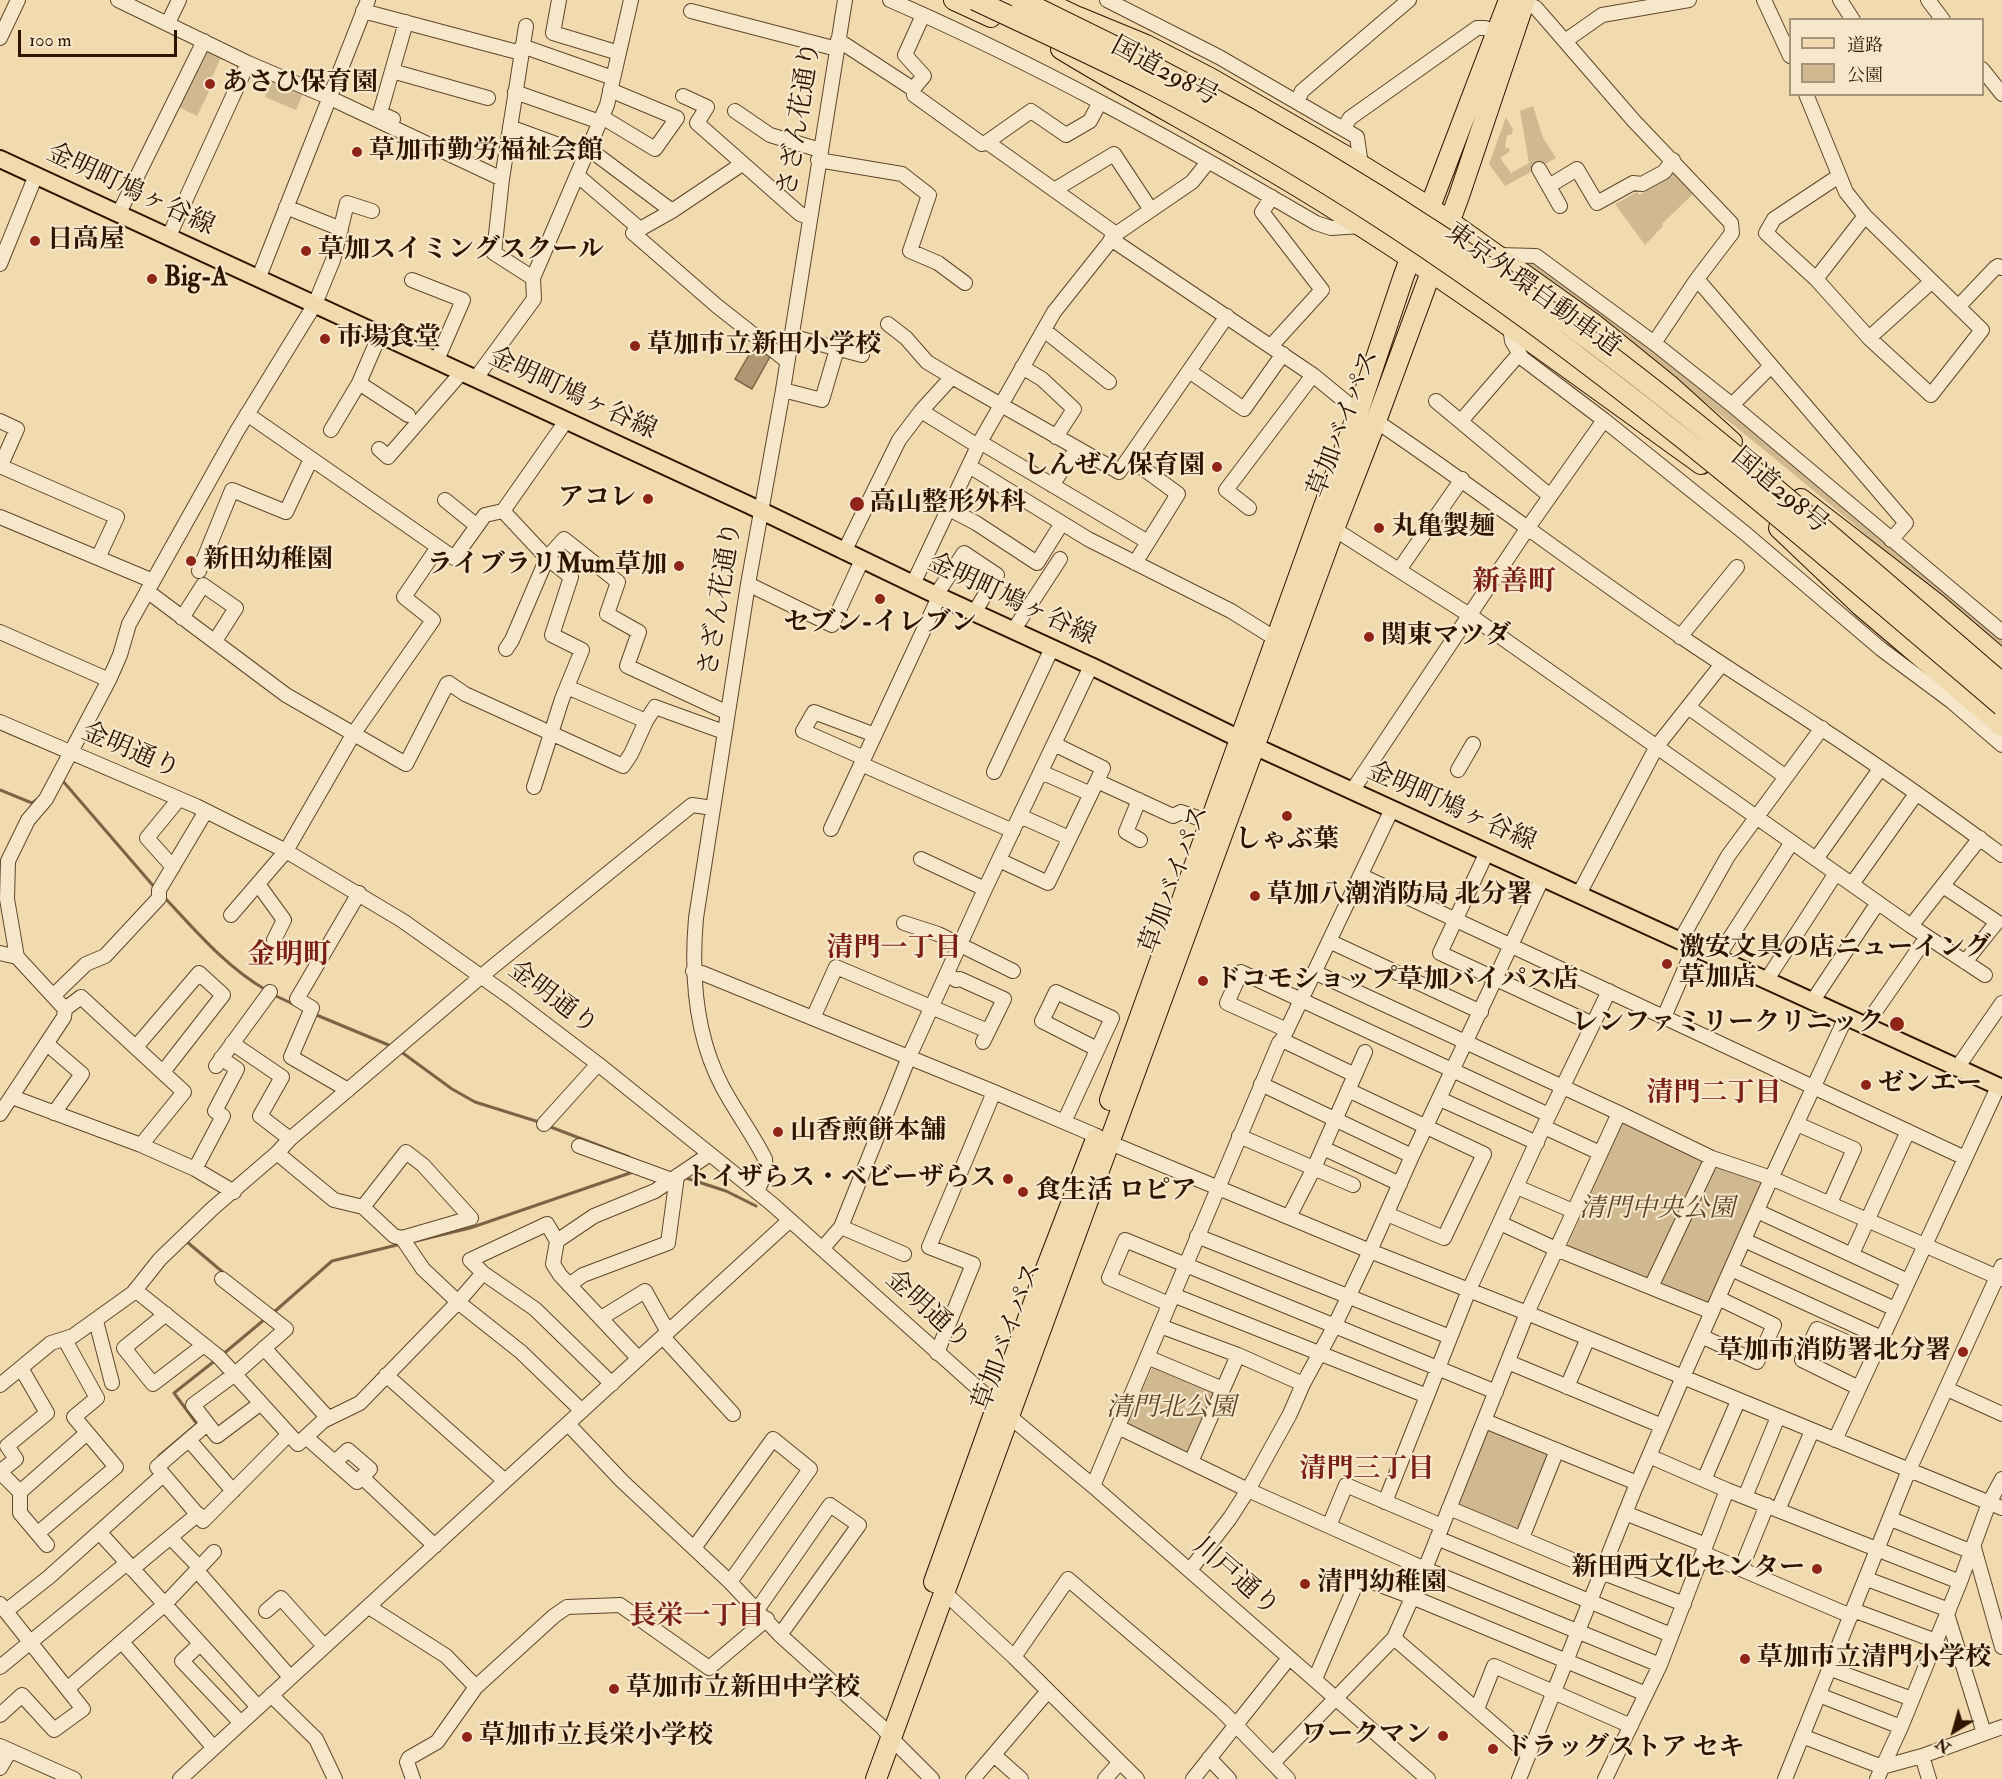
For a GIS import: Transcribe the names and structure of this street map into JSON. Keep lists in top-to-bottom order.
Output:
{
  "streets": {
    "highway": ["国道298号", "東京外環自動車道", "草加バイパス"],
    "main road": ["金明町鳩ヶ谷線"],
    "street": ["さざん花通り", "金明通り", "川戸通り"]
  },
  "crossings": [
    ["国道298号", "草加バイパス"],
    ["さざん花通り", "金明町鳩ヶ谷線"],
    ["さざん花通り", "金明通り"],
    ["金明町鳩ヶ谷線", "草加バイパス"],
    ["草加バイパス", "金明通り"],
    ["草加バイパス", "川戸通り"],
    ["金明通り", "川戸通り"]
  ],
  "districts": [
    "新善町",
    "清門一丁目",
    "金明町",
    "清門二丁目",
    "清門三丁目",
    "長栄一丁目"
  ],
  "parks": ["清門中央公園", "清門北公園"],
  "places": [
    "あさひ保育園",
    "草加市勤労福祉会館",
    "日高屋",
    "草加スイミングスクール",
    "Big-A",
    "市場食堂",
    "草加市立新田小学校",
    "しんぜん保育園",
    "アコレ",
    "高山整形外科",
    "丸亀製麺",
    "新田幼稚園",
    "ライブラリMum草加",
    "セブン-イレブン",
    "関東マツダ",
    "しゃぶ葉",
    "草加八潮消防局 北分署",
    "激安文具の店ニューイング 草加店",
    "ドコモショップ草加バイパス店",
    "レンファミリークリニック",
    "ゼンエー",
    "山香煎餅本舗",
    "トイザらス・ベビーザらス",
    "食生活 ロピア",
    "草加市消防署北分署",
    "新田西文化センター",
    "清門幼稚園",
    "草加市立清門小学校",
    "草加市立新田中学校",
    "ワークマン",
    "草加市立長栄小学校",
    "ドラッグストア セキ"
  ],
  "legend": ["道路", "公園"],
  "scale_bar": "100 m",
  "north": "bottom left"
}
